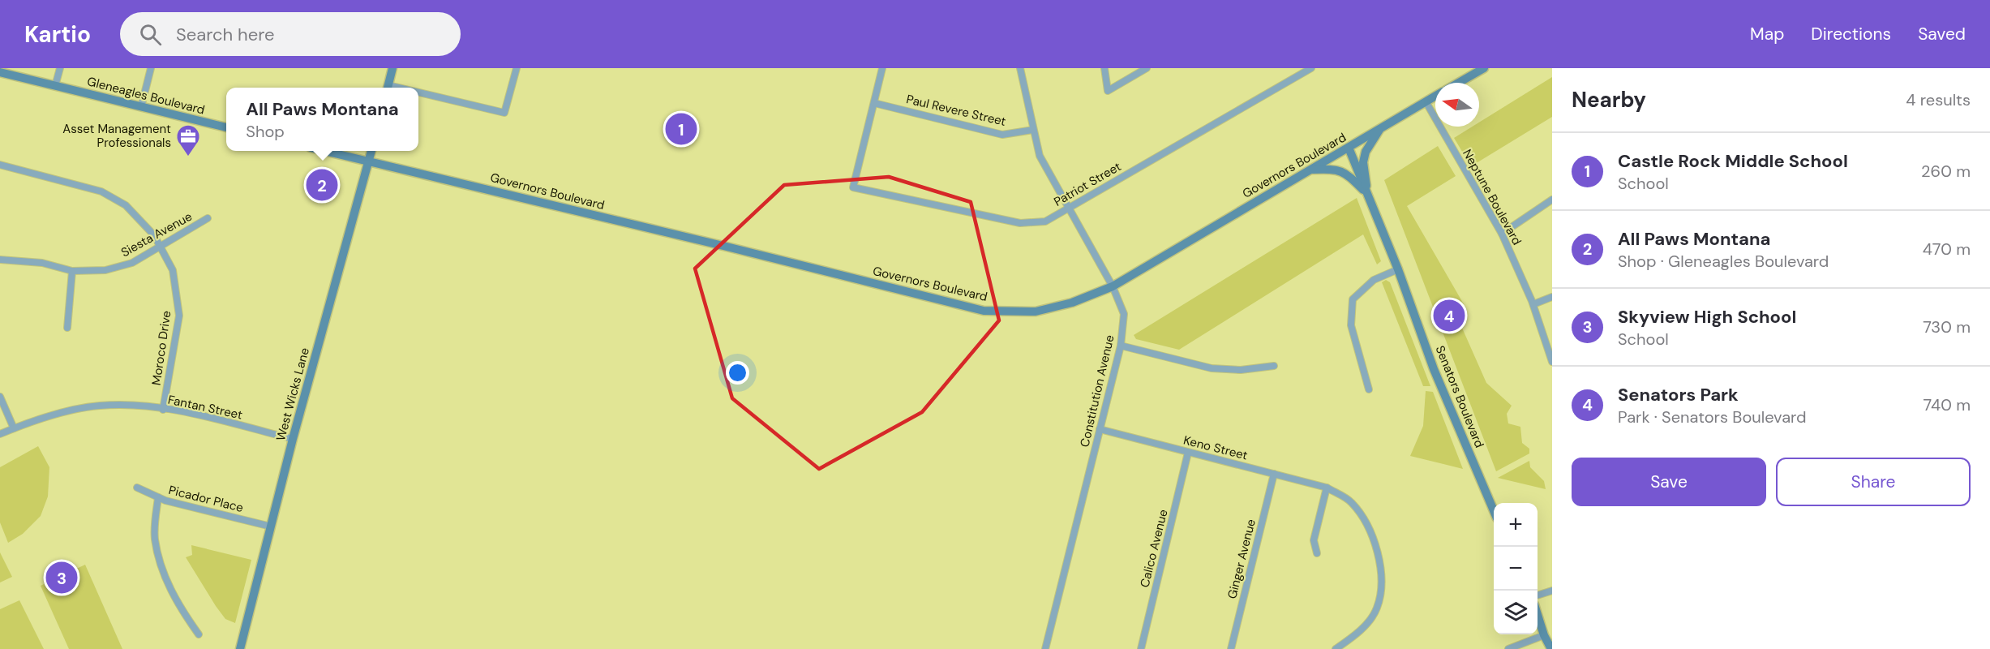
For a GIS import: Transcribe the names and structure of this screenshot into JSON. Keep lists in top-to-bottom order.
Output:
{
  "streets": {
    "main road": [
      "Gleneagles Boulevard",
      "Governors Boulevard",
      "West Wicks Lane",
      "Senators Boulevard"
    ],
    "street": [
      "Paul Revere Street",
      "Patriot Street",
      "Neptune Boulevard",
      "Siesta Avenue",
      "Moroco Drive",
      "Constitution Avenue",
      "Fantan Street",
      "Keno Street",
      "Picador Place",
      "Calico Avenue",
      "Ginger Avenue"
    ]
  },
  "crossings": [
    ["Paul Revere Street", "Patriot Street"],
    ["Paul Revere Street", "Constitution Avenue"],
    ["Governors Boulevard", "Neptune Boulevard"],
    ["Governors Boulevard", "Constitution Avenue"],
    ["Governors Boulevard", "West Wicks Lane"],
    ["Governors Boulevard", "Senators Boulevard"],
    ["Patriot Street", "Constitution Avenue"],
    ["Siesta Avenue", "Moroco Drive"],
    ["Moroco Drive", "Fantan Street"],
    ["Constitution Avenue", "Keno Street"],
    ["West Wicks Lane", "Fantan Street"],
    ["West Wicks Lane", "Picador Place"],
    ["Keno Street", "Calico Avenue"],
    ["Keno Street", "Ginger Avenue"]
  ],
  "places": {
    "office": ["Asset Management Professionals"]
  },
  "north": "left",
  "page": {
    "header": "Kartio",
    "search": "Search here",
    "nav": ["Map", "Directions", "Saved"],
    "heading": ["Nearby", "4 results"],
    "popup": ["All Paws Montana", "Shop"],
    "pins": [
      "1",
      "2",
      "4",
      "3"
    ],
    "list": [
      {
        "mark": "1",
        "name": "Castle Rock Middle School",
        "note": "School",
        "value": "260 m"
      },
      {
        "mark": "2",
        "name": "All Paws Montana",
        "note": "Shop · Gleneagles Boulevard",
        "value": "470 m"
      },
      {
        "mark": "3",
        "name": "Skyview High School",
        "note": "School",
        "value": "730 m"
      },
      {
        "mark": "4",
        "name": "Senators Park",
        "note": "Park · Senators Boulevard",
        "value": "740 m"
      }
    ],
    "buttons": ["Save", "Share"],
    "map_buttons": ["+", "−"]
  }
}
